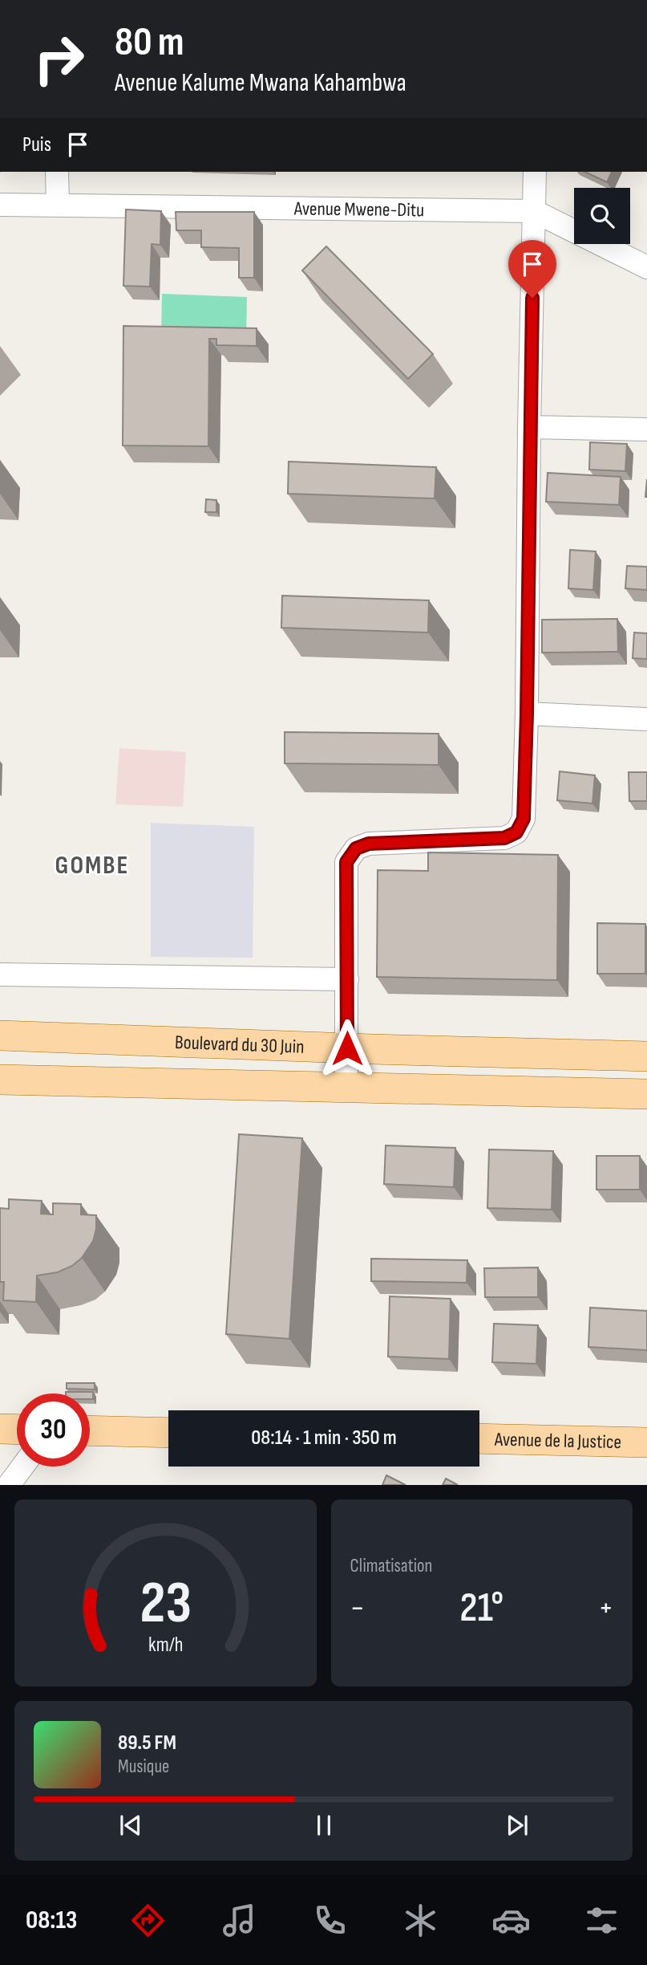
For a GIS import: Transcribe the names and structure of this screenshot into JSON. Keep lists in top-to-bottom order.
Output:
{
  "streets": {
    "main road": ["Boulevard du 30 Juin", "Avenue de la Justice"],
    "street": ["Avenue Mwene-Ditu"]
  },
  "districts": ["GOMBE"],
  "page": {
    "turn": ["80 m", "Avenue Kalume Mwana Kahambwa"],
    "then": "Puis",
    "limit": "30",
    "trip": "08:14 · 1 min · 350 m",
    "tile": "Climatisation",
    "heat": ["−", "21°", "+"],
    "song": ["89.5 FM", "Musique"],
    "tabs": "08:13",
    "gauge": ["23", "km/h"]
  }
}
